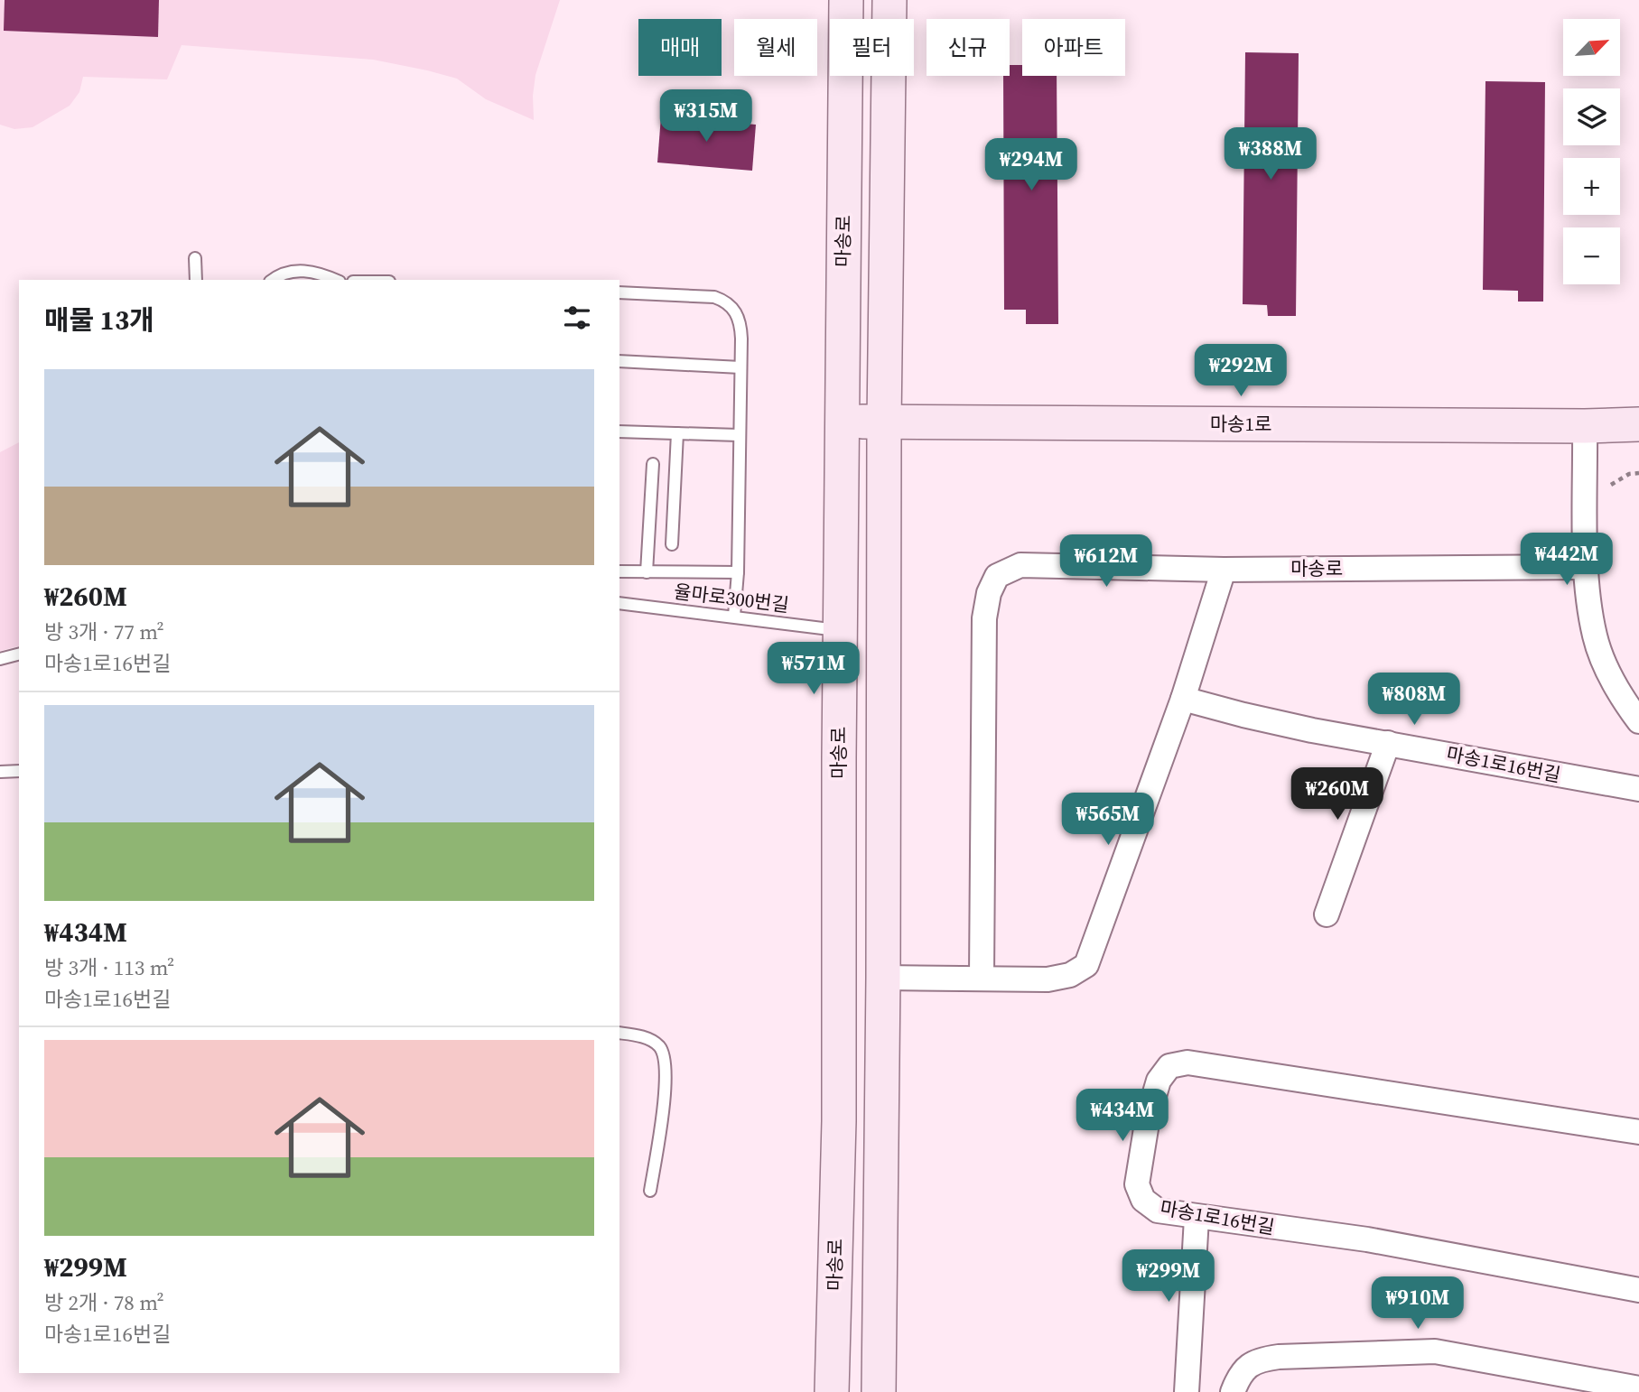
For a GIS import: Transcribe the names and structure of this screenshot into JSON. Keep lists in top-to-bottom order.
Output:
{
  "streets": {
    "street": ["마송로", "마송1로", "마송1로16번길"],
    "lane": ["율마로300번길"]
  },
  "crossings": [
    ["마송로", "마송1로"],
    ["마송로", "율마로300번길"]
  ],
  "north": "top right",
  "page": {
    "map_buttons": ["+", "−"],
    "chip": [
      "매매",
      "월세",
      "필터",
      "신규",
      "아파트"
    ],
    "price": [
      "₩315M",
      "₩388M",
      "₩294M",
      "₩292M",
      "₩442M",
      "₩612M",
      "₩571M",
      "₩808M",
      "₩260M",
      "₩565M",
      "₩434M",
      "₩299M",
      "₩910M"
    ],
    "heading": "매물 13개",
    "list": [
      {
        "name": "₩260M",
        "note": "방 3개 · 77 m² · 마송1로16번길"
      },
      {
        "name": "₩434M",
        "note": "방 3개 · 113 m² · 마송1로16번길"
      },
      {
        "name": "₩299M",
        "note": "방 2개 · 78 m² · 마송1로16번길"
      }
    ]
  }
}
